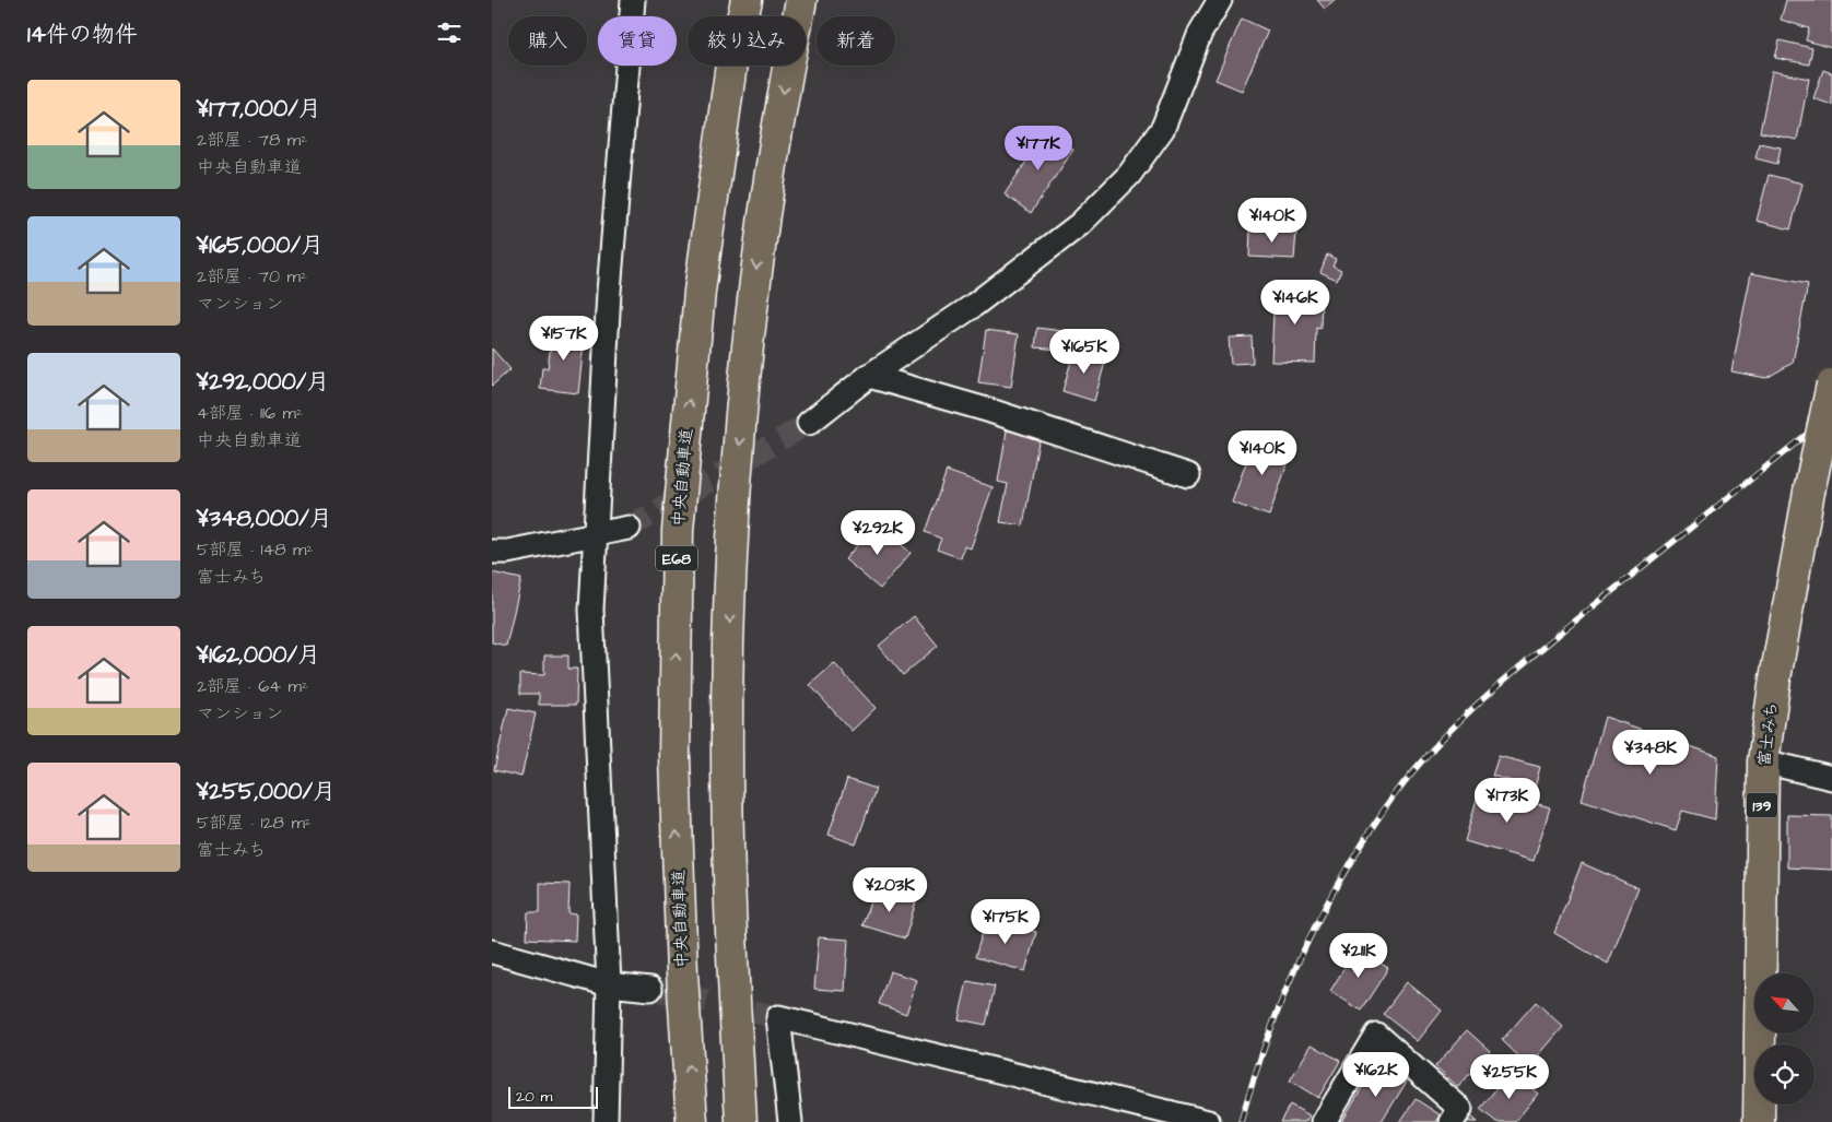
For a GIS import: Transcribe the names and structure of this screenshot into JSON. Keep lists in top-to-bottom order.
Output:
{
  "streets": {
    "highway": [
      "中央自動車道",
      "E68",
      "富士みち",
      "139"
    ]
  },
  "scale_bar": "20 m",
  "north": "top left",
  "page": {
    "heading": "14件の物件",
    "chip": [
      "購入",
      "賃貸",
      "絞り込み",
      "新着"
    ],
    "list": [
      {
        "name": "¥177,000/月",
        "note": "2部屋 · 78 m² · 中央自動車道"
      },
      {
        "name": "¥165,000/月",
        "note": "2部屋 · 70 m² · マンション"
      },
      {
        "name": "¥292,000/月",
        "note": "4部屋 · 116 m² · 中央自動車道"
      },
      {
        "name": "¥348,000/月",
        "note": "5部屋 · 148 m² · 富士みち"
      },
      {
        "name": "¥162,000/月",
        "note": "2部屋 · 64 m² · マンション"
      },
      {
        "name": "¥255,000/月",
        "note": "5部屋 · 128 m² · 富士みち"
      }
    ],
    "price": [
      "¥177K",
      "¥140K",
      "¥146K",
      "¥157K",
      "¥165K",
      "¥140K",
      "¥292K",
      "¥348K",
      "¥173K",
      "¥203K",
      "¥175K",
      "¥211K",
      "¥162K",
      "¥255K"
    ],
    "scale": "20 m"
  }
}
